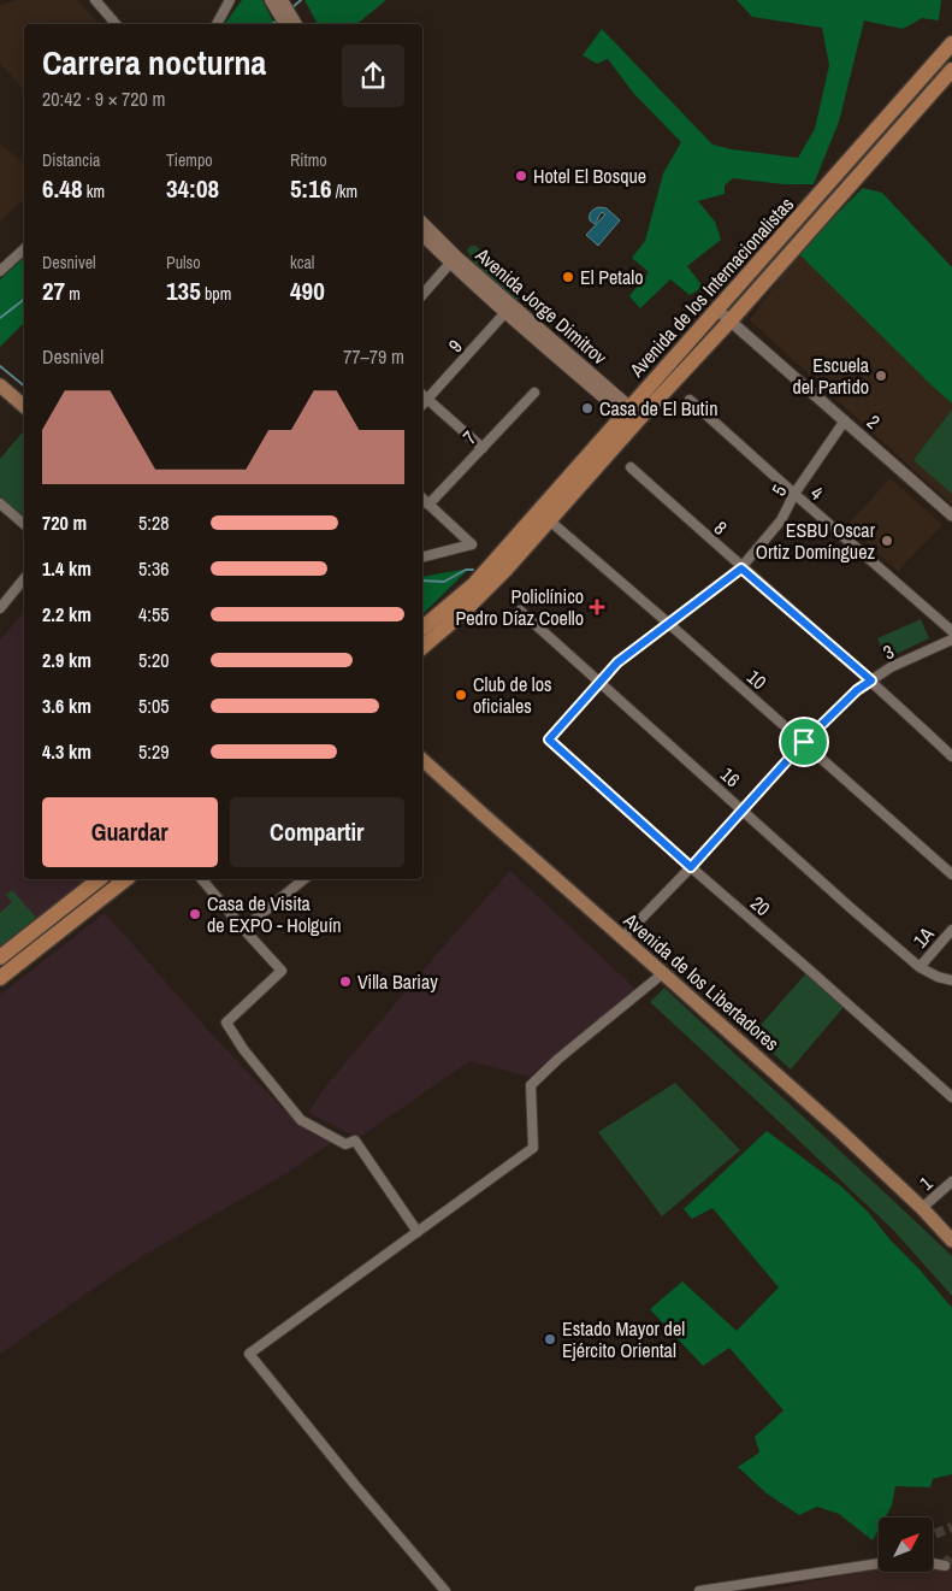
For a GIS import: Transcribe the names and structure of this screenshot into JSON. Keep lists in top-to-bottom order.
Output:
{
  "streets": {
    "highway": ["Avenida de los Internacionalistas"],
    "main road": ["Avenida Jorge Dimitrov", "Avenida de los Libertadores"],
    "street": [
      "9",
      "2",
      "7",
      "5",
      "4",
      "8",
      "3",
      "10",
      "16",
      "20",
      "1A",
      "1"
    ]
  },
  "crossings": [
    ["Avenida de los Internacionalistas", "Avenida Jorge Dimitrov"],
    ["Avenida de los Internacionalistas", "2"],
    ["Avenida de los Internacionalistas", "10"],
    ["Avenida Jorge Dimitrov", "9"],
    ["2", "5"],
    ["5", "4"],
    ["5", "8"],
    ["5", "10"],
    ["5", "16"],
    ["5", "20"],
    ["8", "3"],
    ["3", "10"],
    ["3", "16"],
    ["3", "20"],
    ["3", "Avenida de los Libertadores"],
    ["16", "1A"],
    ["Avenida de los Libertadores", "1"]
  ],
  "places": {
    "other": [
      "Hotel El Bosque",
      "El Petalo",
      "Escuela del Partido",
      "Casa de El Butin",
      "ESBU Oscar Ortiz Domínguez",
      "Club de los oficiales",
      "Casa de Visita de EXPO - Holguín",
      "Villa Bariay",
      "Estado Mayor del Ejército Oriental"
    ],
    "health": ["Policlínico Pedro Díaz Coello"]
  },
  "north": "top right",
  "page": {
    "heading": ["Carrera nocturna", "20:42 · 9 × 720 m"],
    "stats": [
      ["Distancia", "6.48 km"],
      ["Tiempo", "34:08"],
      ["Ritmo", "5:16 /km"],
      ["Desnivel", "27 m"],
      ["Pulso", "135 bpm"],
      ["kcal", "490"]
    ],
    "chart": ["Desnivel", "77–79 m"],
    "list": [
      {
        "name": "720 m",
        "note": "5:28"
      },
      {
        "name": "1.4 km",
        "note": "5:36"
      },
      {
        "name": "2.2 km",
        "note": "4:55"
      },
      {
        "name": "2.9 km",
        "note": "5:20"
      },
      {
        "name": "3.6 km",
        "note": "5:05"
      },
      {
        "name": "4.3 km",
        "note": "5:29"
      }
    ],
    "buttons": ["Guardar", "Compartir"]
  }
}
